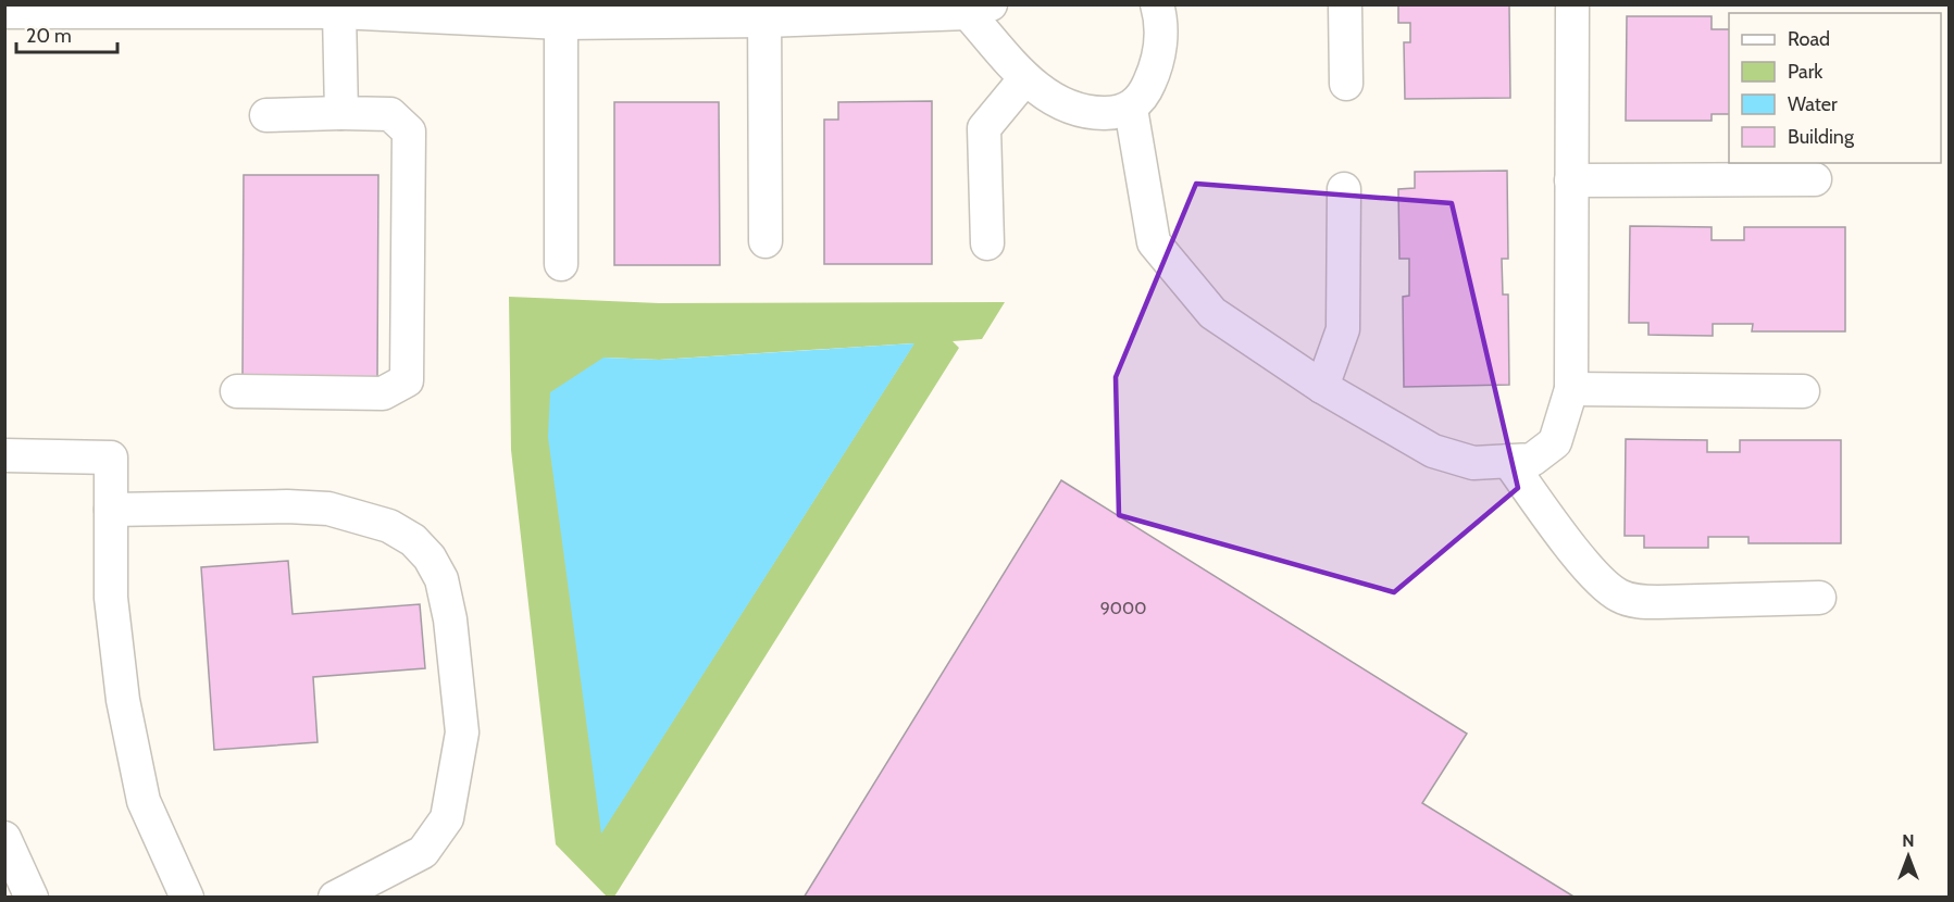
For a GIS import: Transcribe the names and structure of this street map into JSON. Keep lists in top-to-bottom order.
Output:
{
  "house_numbers": ["9000"],
  "legend": [
    "Road",
    "Park",
    "Water",
    "Building"
  ],
  "scale_bar": "20 m",
  "north": "top"
}
